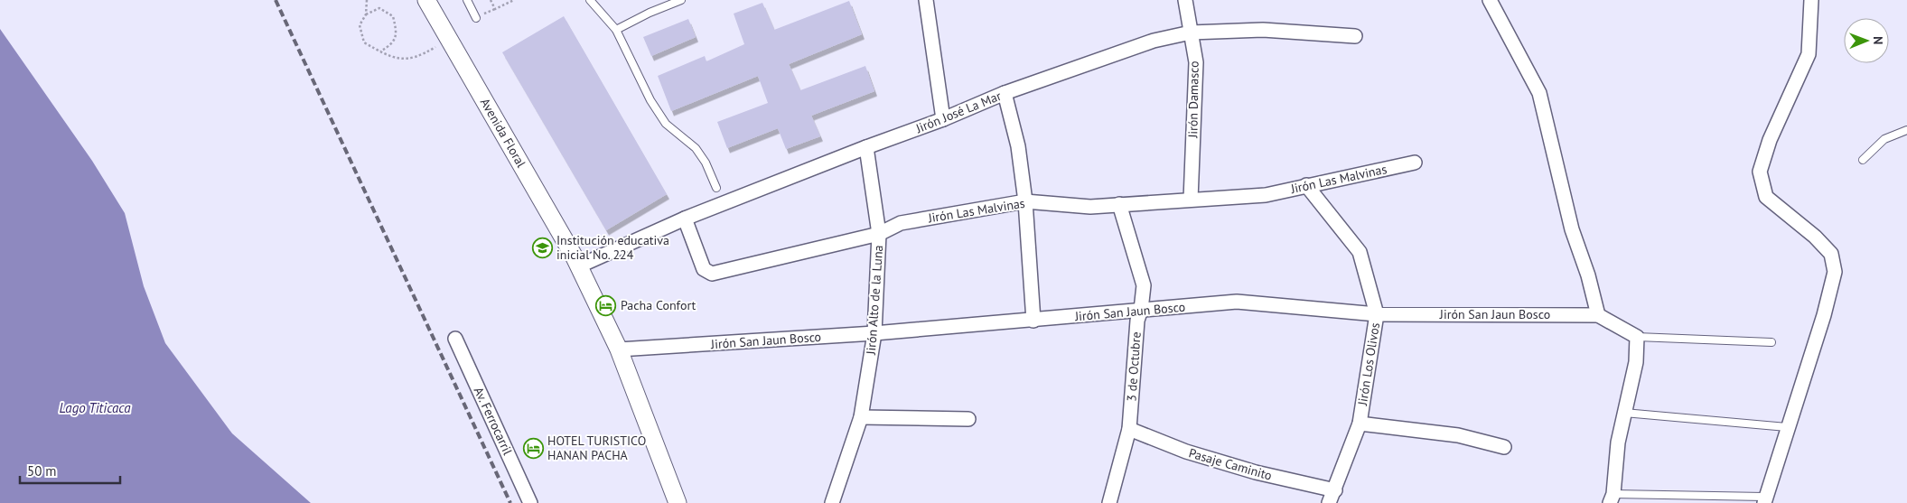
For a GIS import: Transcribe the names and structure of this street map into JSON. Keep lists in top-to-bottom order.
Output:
{
  "streets": {
    "street": [
      "Jirón Damasco",
      "Jirón José La Mar",
      "Avenida Floral",
      "Jirón Las Malvinas",
      "Jirón Alto de la Luna",
      "Jirón San Jaun Bosco",
      "Jirón Los Olivos",
      "3 de Octubre",
      "Av. Ferrocarril",
      "Pasaje Caminito"
    ]
  },
  "crossings": [
    ["Jirón Damasco", "Jirón José La Mar"],
    ["Jirón Damasco", "Jirón Las Malvinas"],
    ["Jirón José La Mar", "Avenida Floral"],
    ["Jirón José La Mar", "Jirón Las Malvinas"],
    ["Jirón José La Mar", "Jirón Alto de la Luna"],
    ["Avenida Floral", "Jirón San Jaun Bosco"],
    ["Jirón Las Malvinas", "Jirón Alto de la Luna"],
    ["Jirón Las Malvinas", "Jirón Los Olivos"],
    ["Jirón Las Malvinas", "3 de Octubre"],
    ["Jirón Alto de la Luna", "Jirón San Jaun Bosco"],
    ["Jirón San Jaun Bosco", "Jirón Los Olivos"],
    ["Jirón San Jaun Bosco", "3 de Octubre"],
    ["Jirón Los Olivos", "Pasaje Caminito"],
    ["3 de Octubre", "Pasaje Caminito"]
  ],
  "water": ["Lago Titicaca"],
  "places": {
    "school or university": ["Institución educativa inicial No. 224"],
    "hotel": ["Pacha Confort", "HOTEL TURISTICO HANAN PACHA"]
  },
  "scale_bar": "50 m",
  "north": "right"
}
